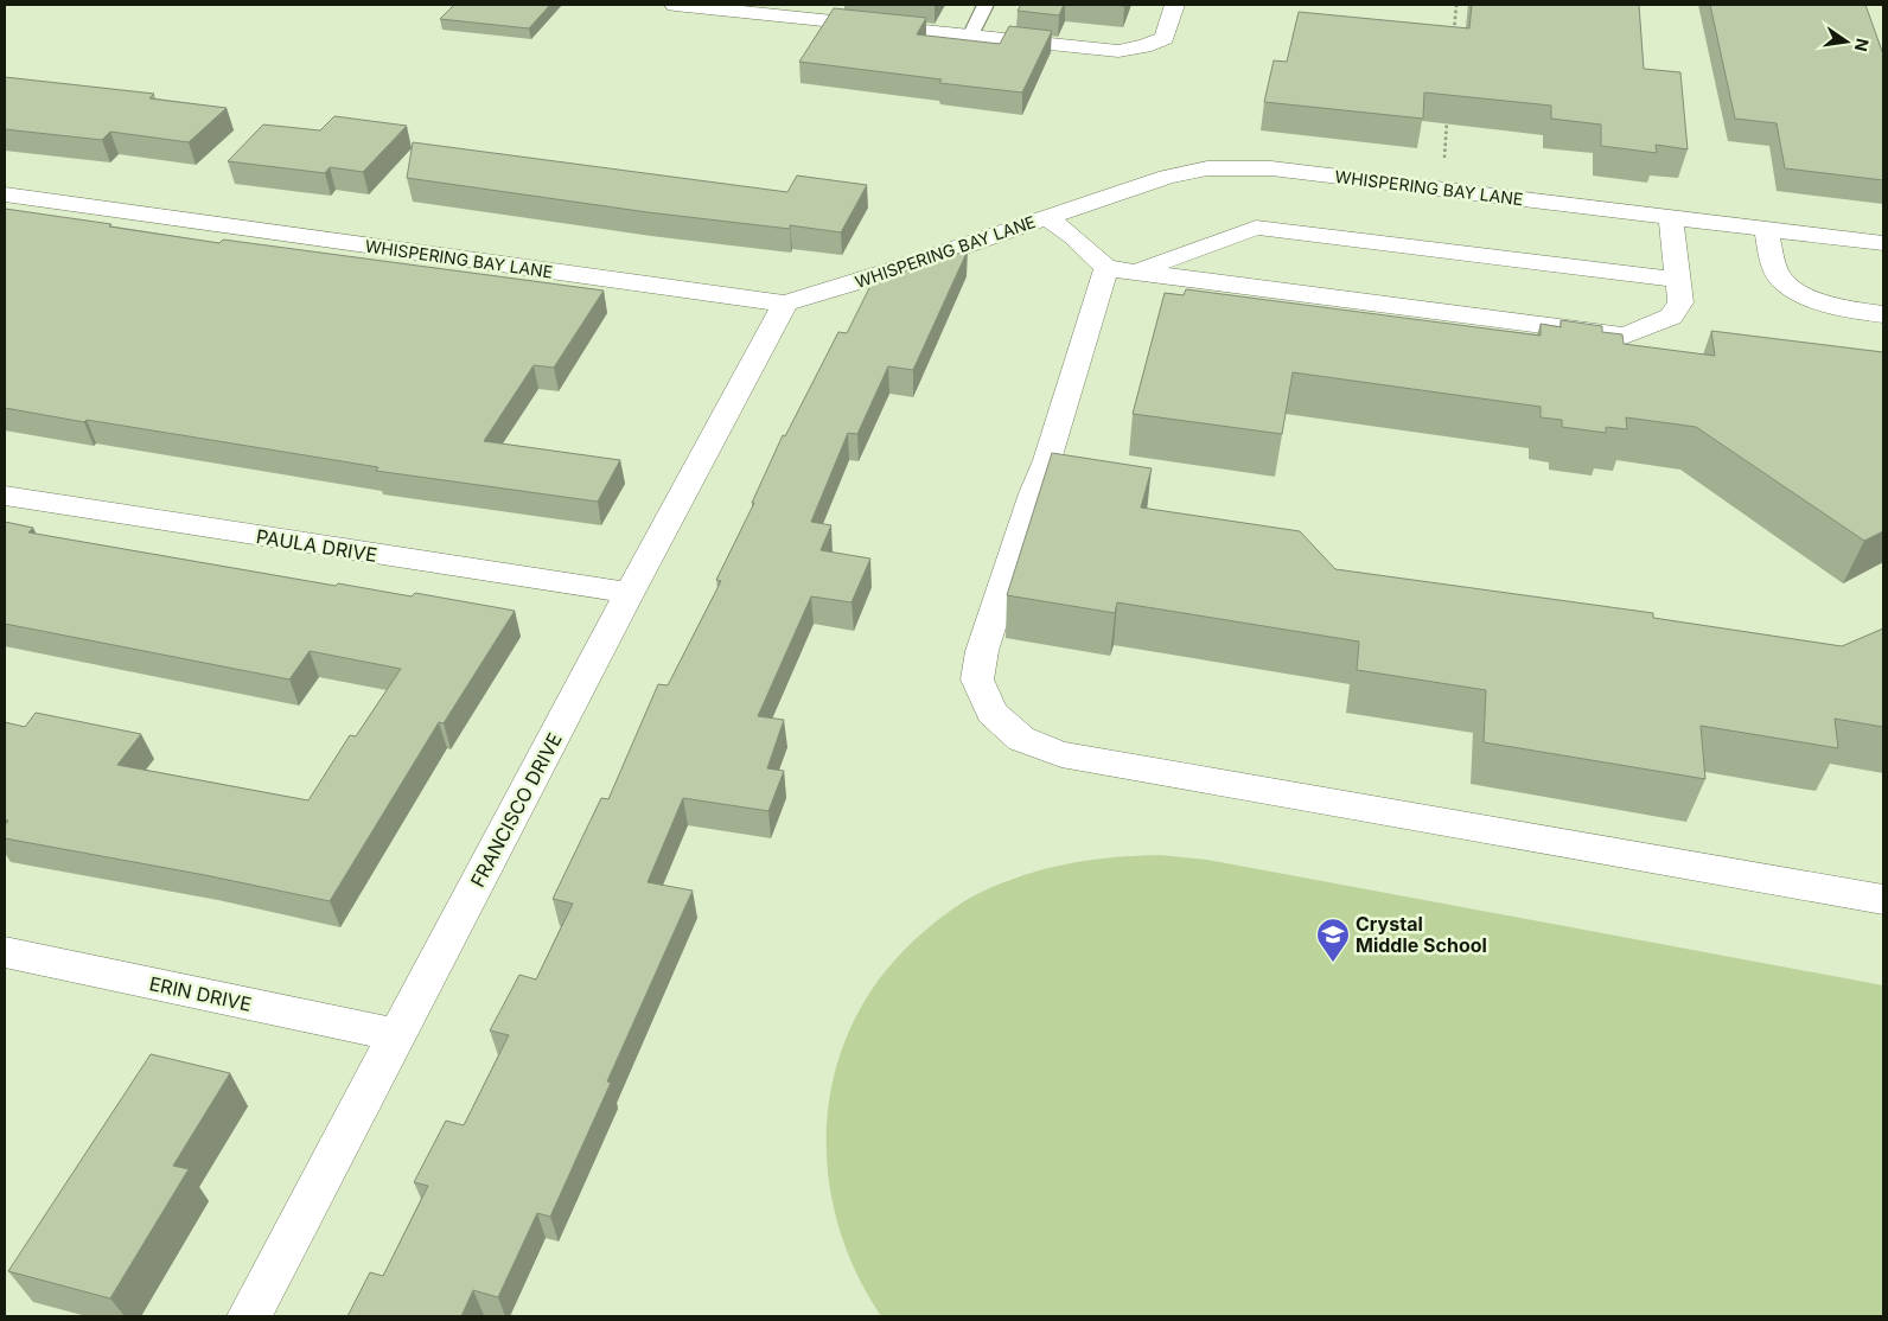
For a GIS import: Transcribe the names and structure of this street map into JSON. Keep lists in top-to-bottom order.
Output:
{
  "streets": {
    "street": [
      "WHISPERING BAY LANE",
      "PAULA DRIVE",
      "FRANCISCO DRIVE",
      "ERIN DRIVE"
    ]
  },
  "crossings": [
    ["WHISPERING BAY LANE", "FRANCISCO DRIVE"],
    ["PAULA DRIVE", "FRANCISCO DRIVE"],
    ["FRANCISCO DRIVE", "ERIN DRIVE"]
  ],
  "places": {
    "school or university": ["Crystal Middle School"]
  },
  "north": "right"
}
